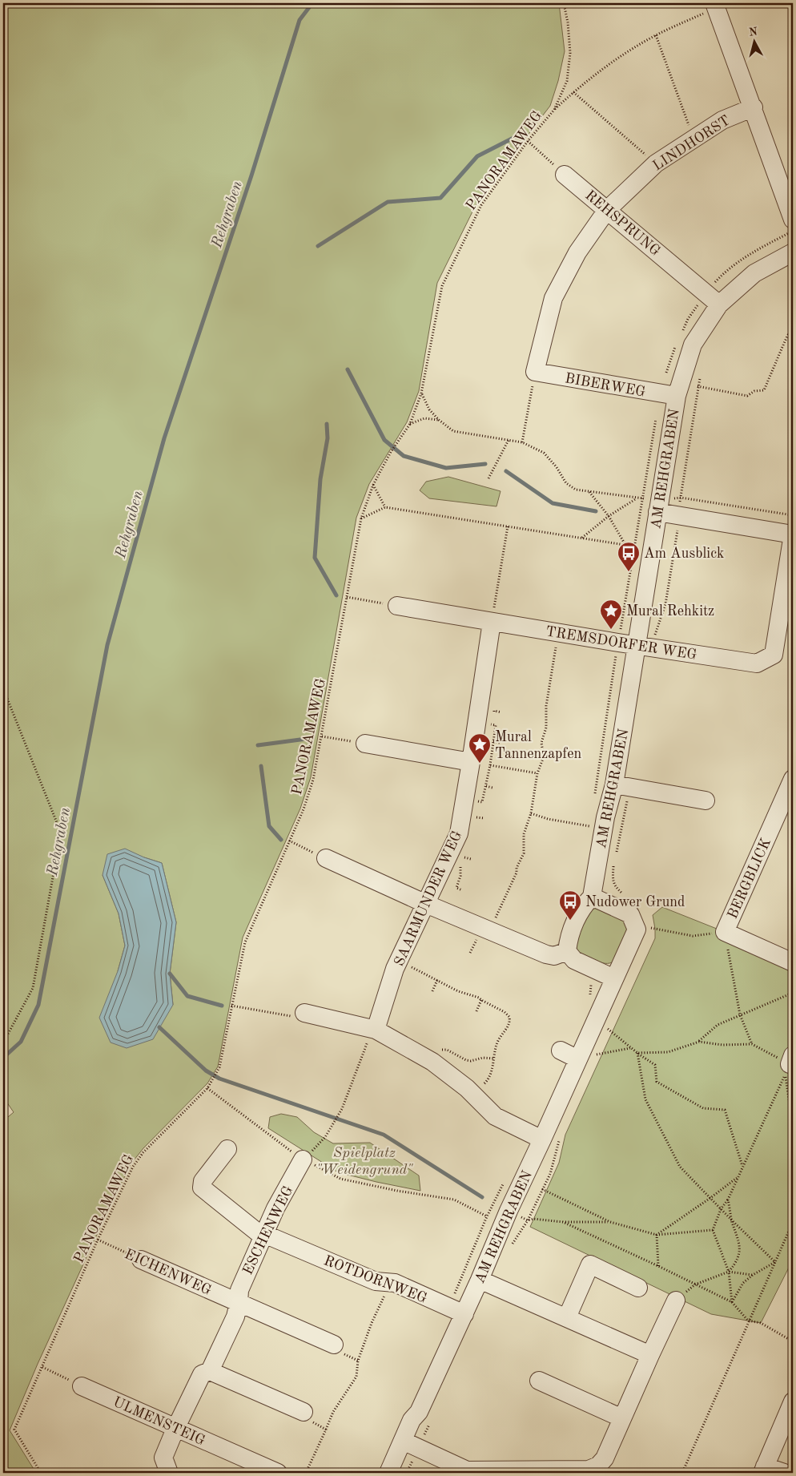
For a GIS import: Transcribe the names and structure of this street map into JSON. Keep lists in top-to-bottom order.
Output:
{
  "streets": {
    "street": [
      "LINDHORST",
      "REHSPRUNG",
      "BIBERWEG",
      "AM REHGRABEN",
      "TREMSDORFER WEG",
      "BERGBLICK",
      "SAARMUNDER WEG",
      "ESCHENWEG",
      "EICHENWEG",
      "ROTDORNWEG",
      "ULMENSTEIG"
    ],
    "path": ["PANORAMAWEG"]
  },
  "crossings": [
    ["LINDHORST", "REHSPRUNG"],
    ["LINDHORST", "BIBERWEG"],
    ["PANORAMAWEG", "EICHENWEG"],
    ["REHSPRUNG", "AM REHGRABEN"],
    ["BIBERWEG", "AM REHGRABEN"],
    ["AM REHGRABEN", "TREMSDORFER WEG"],
    ["AM REHGRABEN", "ROTDORNWEG"],
    ["TREMSDORFER WEG", "SAARMUNDER WEG"],
    ["ESCHENWEG", "EICHENWEG"],
    ["ESCHENWEG", "ROTDORNWEG"],
    ["ESCHENWEG", "ULMENSTEIG"]
  ],
  "water": ["Rehgraben"],
  "parks": ["Spielplatz \"Weidengrund\""],
  "places": {
    "bus stop": ["Am Ausblick", "Nudower Grund"],
    "place": ["Mural Rehkitz", "Mural Tannenzapfen"]
  },
  "north": "top"
}
